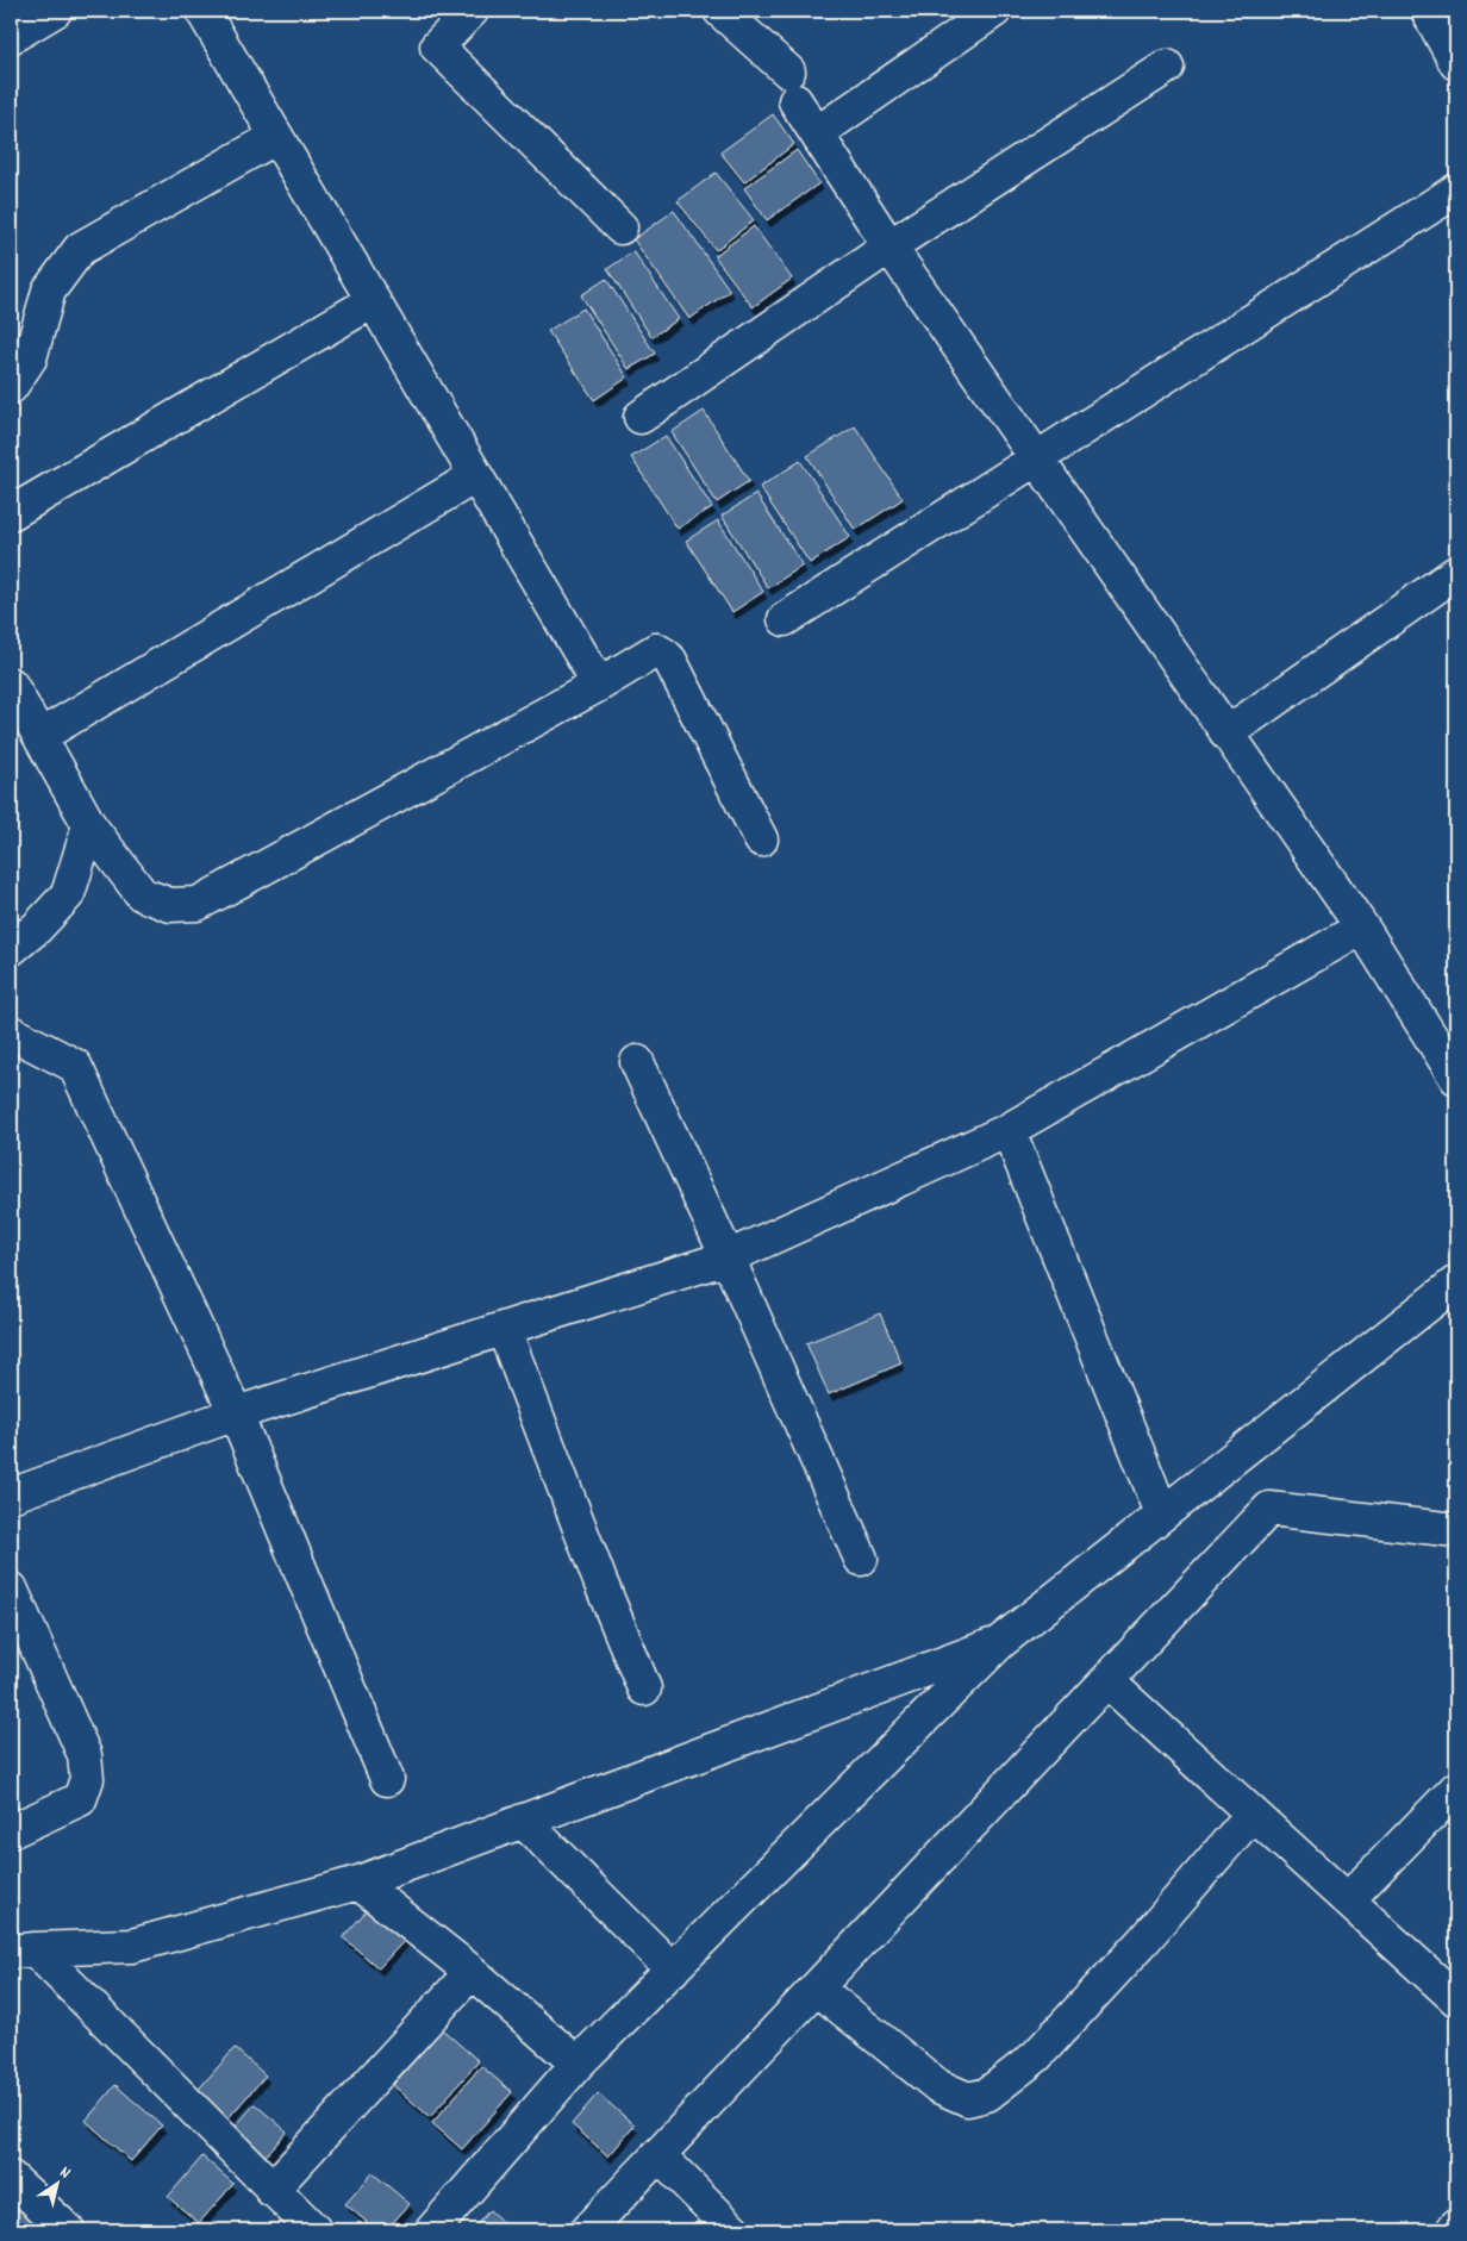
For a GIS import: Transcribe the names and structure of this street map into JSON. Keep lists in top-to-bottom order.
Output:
{
  "north": "top right"
}
